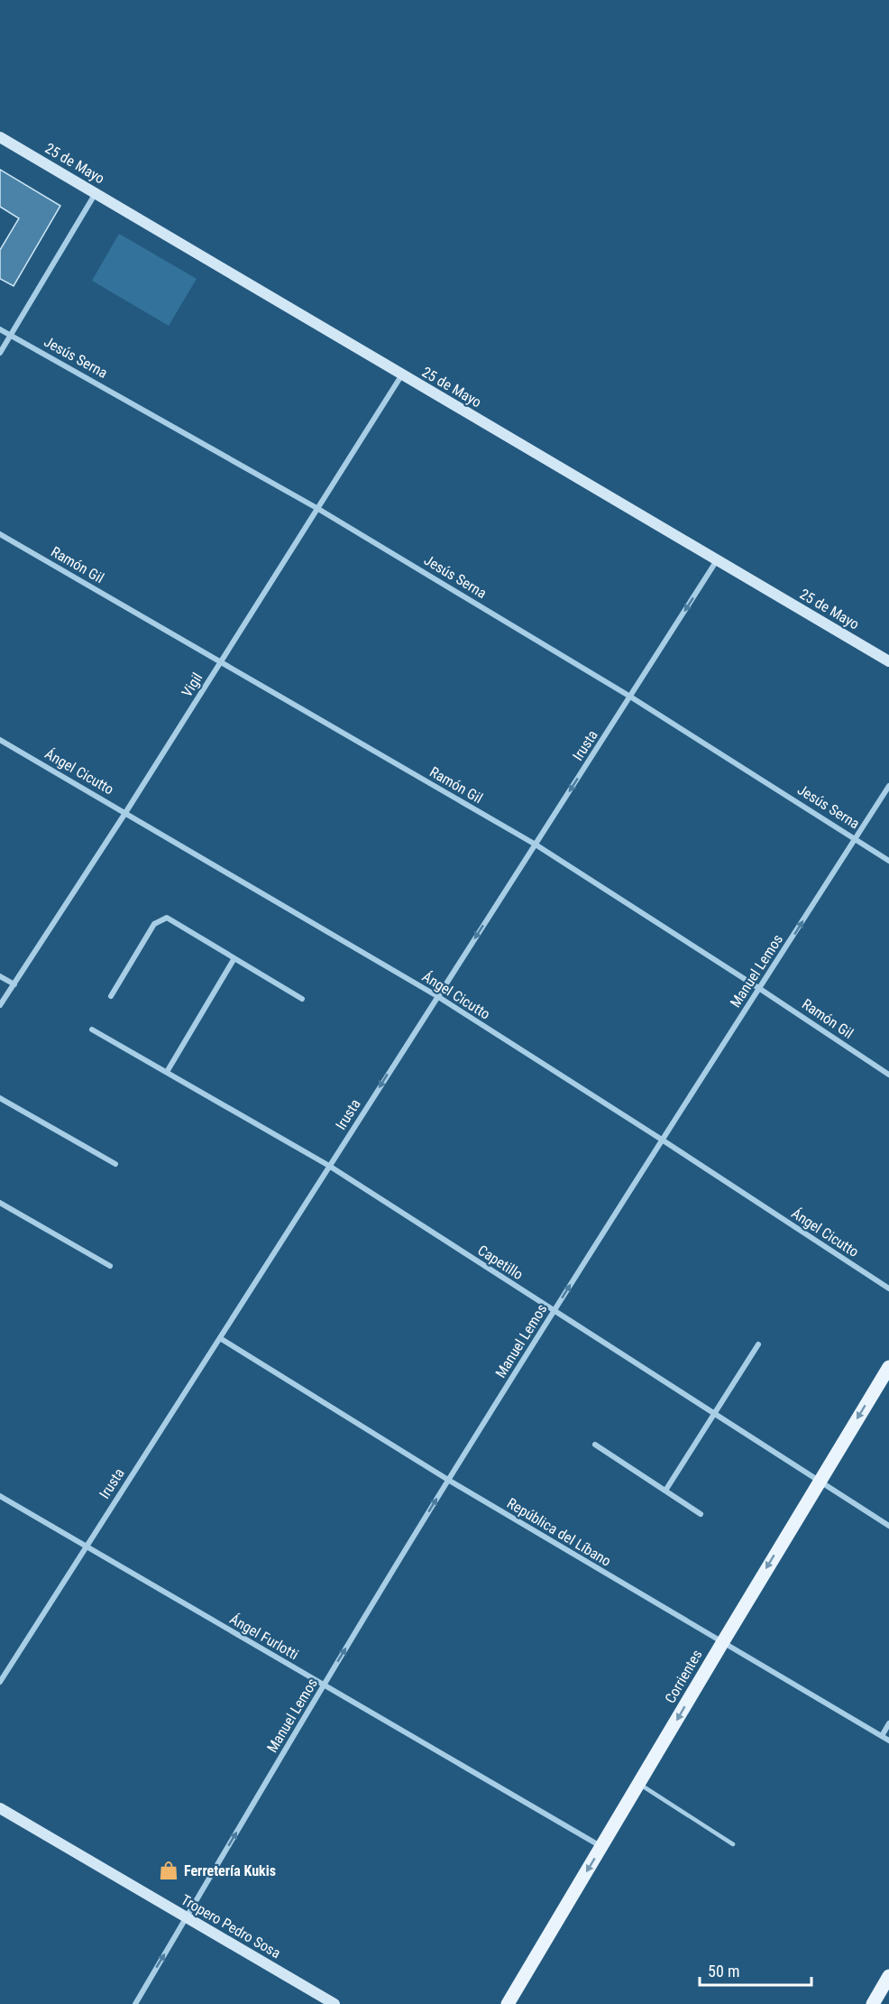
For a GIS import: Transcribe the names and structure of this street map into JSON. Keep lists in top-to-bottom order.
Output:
{
  "streets": {
    "main road": ["Corrientes"],
    "street": [
      "25 de Mayo",
      "Jesús Serna",
      "Ramón Gil",
      "Vigil",
      "Irusta",
      "Ángel Cicutto",
      "Manuel Lemos",
      "Capetillo",
      "República del Líbano",
      "Ángel Furlotti",
      "Tropero Pedro Sosa"
    ]
  },
  "crossings": [
    ["25 de Mayo", "Vigil"],
    ["25 de Mayo", "Irusta"],
    ["Jesús Serna", "Vigil"],
    ["Jesús Serna", "Irusta"],
    ["Jesús Serna", "Manuel Lemos"],
    ["Ramón Gil", "Vigil"],
    ["Ramón Gil", "Irusta"],
    ["Ramón Gil", "Manuel Lemos"],
    ["Vigil", "Ángel Cicutto"],
    ["Irusta", "Ángel Cicutto"],
    ["Irusta", "Capetillo"],
    ["Irusta", "República del Líbano"],
    ["Irusta", "Ángel Furlotti"],
    ["Ángel Cicutto", "Manuel Lemos"],
    ["Manuel Lemos", "Capetillo"],
    ["Manuel Lemos", "República del Líbano"],
    ["Manuel Lemos", "Ángel Furlotti"],
    ["Manuel Lemos", "Tropero Pedro Sosa"],
    ["Capetillo", "Corrientes"],
    ["República del Líbano", "Corrientes"],
    ["Ángel Furlotti", "Corrientes"]
  ],
  "one_way": ["Irusta", "Manuel Lemos", "Corrientes"],
  "places": {
    "shop": ["Ferretería Kukis"]
  },
  "scale_bar": "50 m"
}
